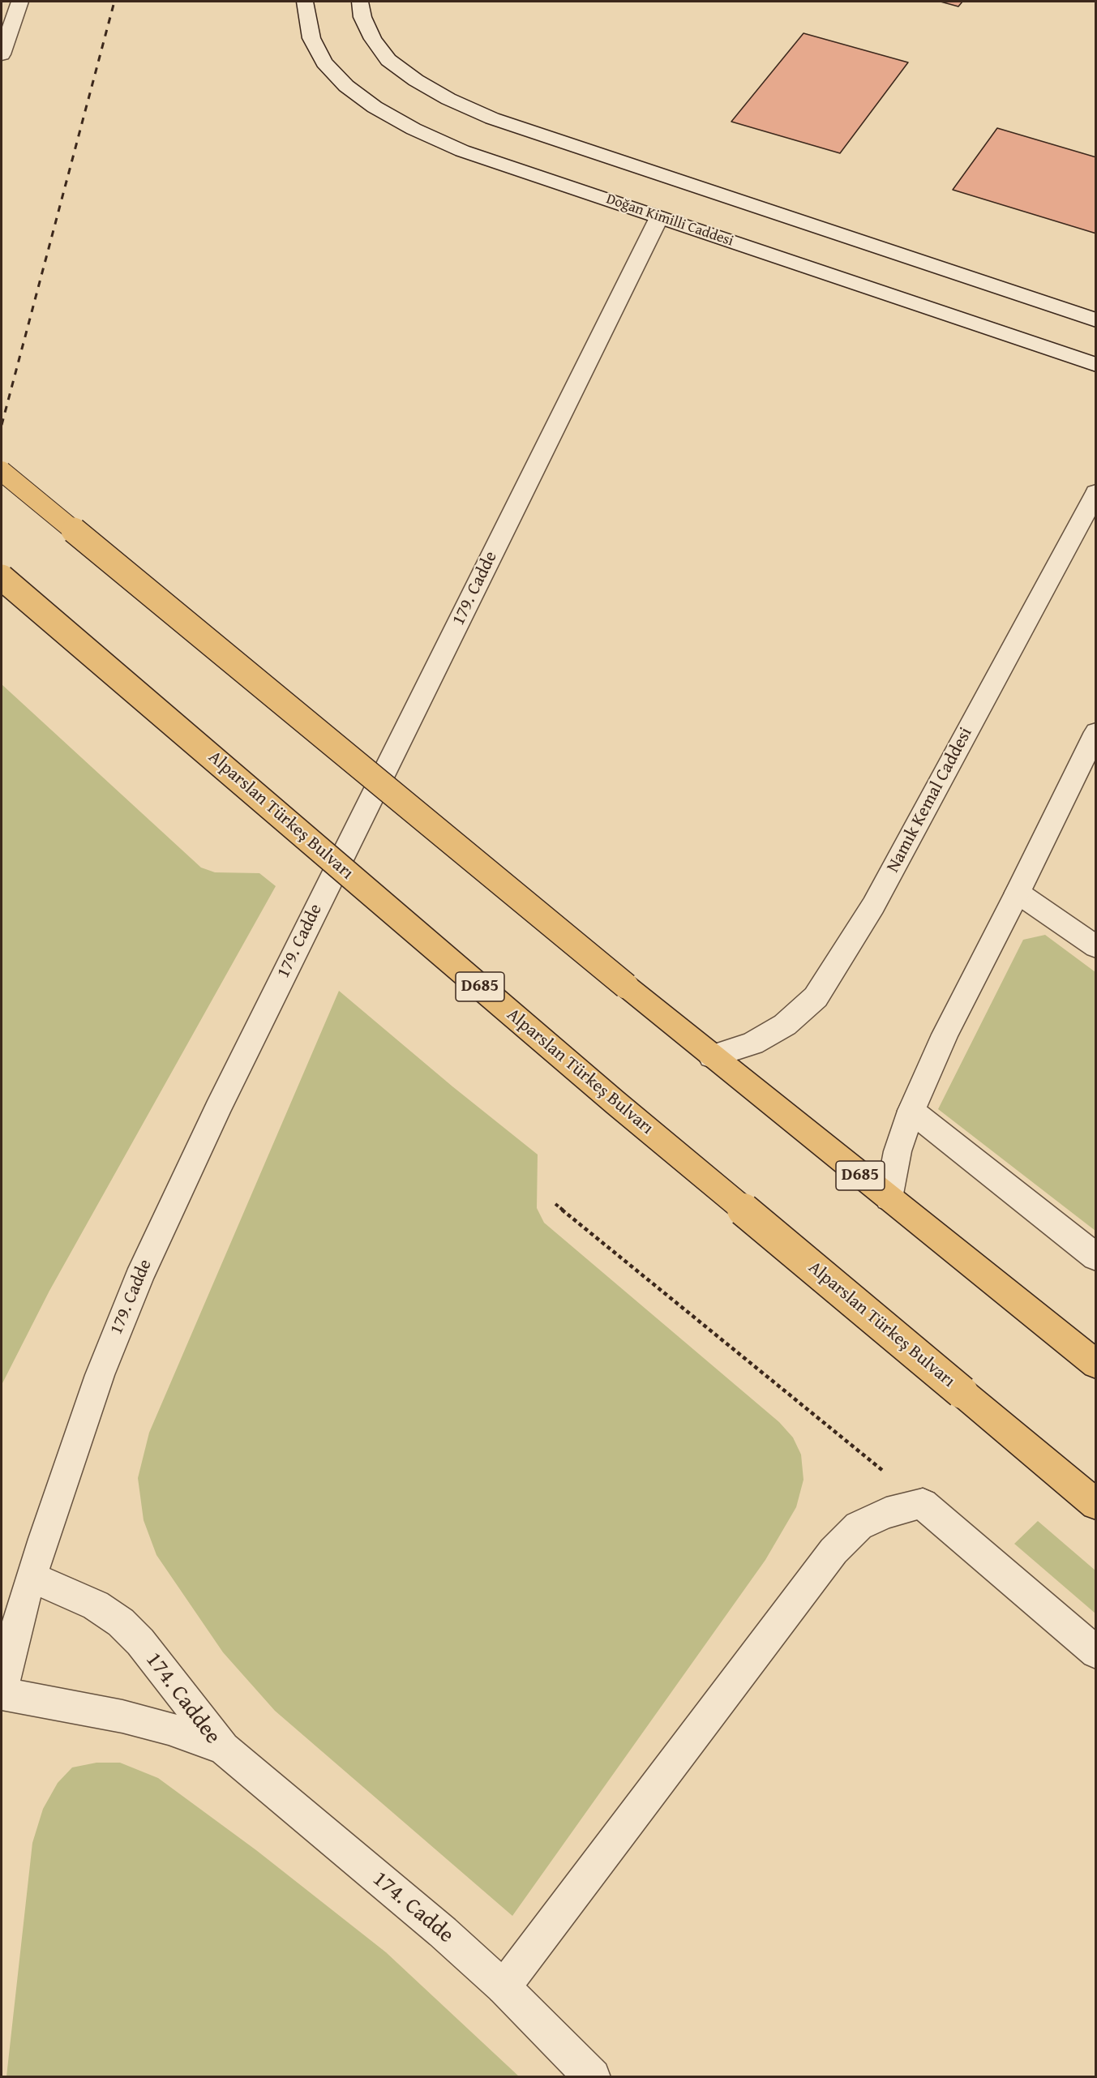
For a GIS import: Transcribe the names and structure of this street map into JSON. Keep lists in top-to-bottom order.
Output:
{
  "streets": {
    "highway": ["Alparslan Türkeş Bulvarı", "D685"],
    "street": [
      "Doğan Kimilli Caddesi",
      "179. Cadde",
      "Namık Kemal Caddesi",
      "174. Caddee",
      "174. Cadde"
    ]
  },
  "crossings": [
    ["Doğan Kimilli Caddesi", "179. Cadde"],
    ["179. Cadde", "174. Caddee"],
    ["Namık Kemal Caddesi", "D685"],
    ["174. Caddee", "174. Cadde"]
  ]
}
